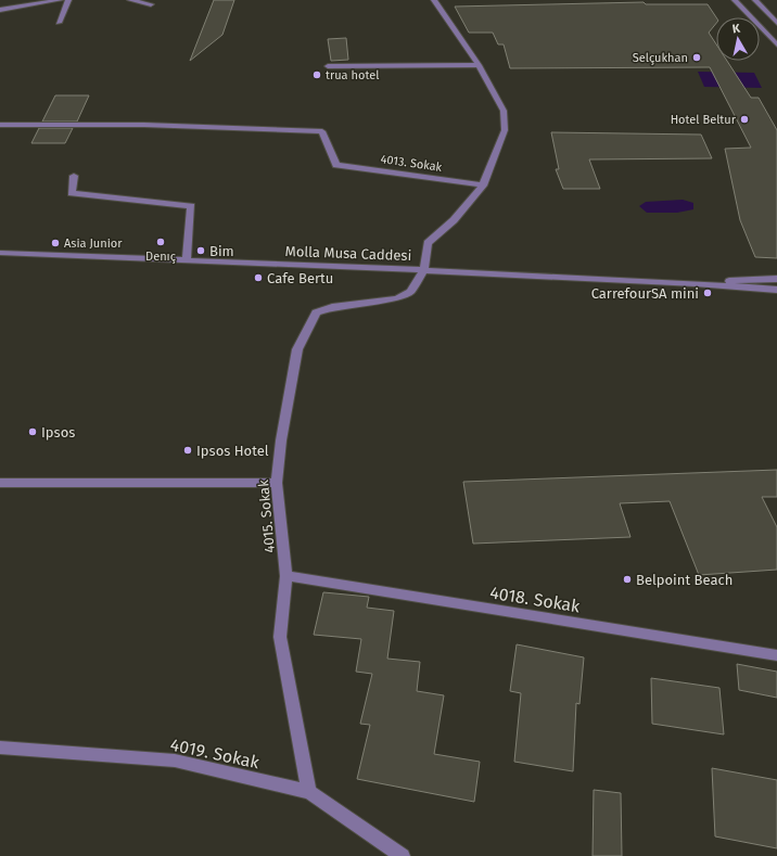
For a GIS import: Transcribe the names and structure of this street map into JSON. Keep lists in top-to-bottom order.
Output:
{
  "streets": {
    "street": [
      "4013. Sokak",
      "Molla Musa Caddesi",
      "4015. Sokak",
      "4018. Sokak",
      "4019. Sokak"
    ]
  },
  "crossings": [
    ["Molla Musa Caddesi", "4015. Sokak"],
    ["4015. Sokak", "4018. Sokak"],
    ["4015. Sokak", "4019. Sokak"]
  ],
  "places": [
    "Selçukhan",
    "trua hotel",
    "Hotel Beltur",
    "Denıç",
    "Asia Junior",
    "Bim",
    "Cafe Bertu",
    "CarrefourSA mini",
    "Ipsos",
    "Ipsos Hotel",
    "Belpoint Beach"
  ],
  "north": "top"
}
